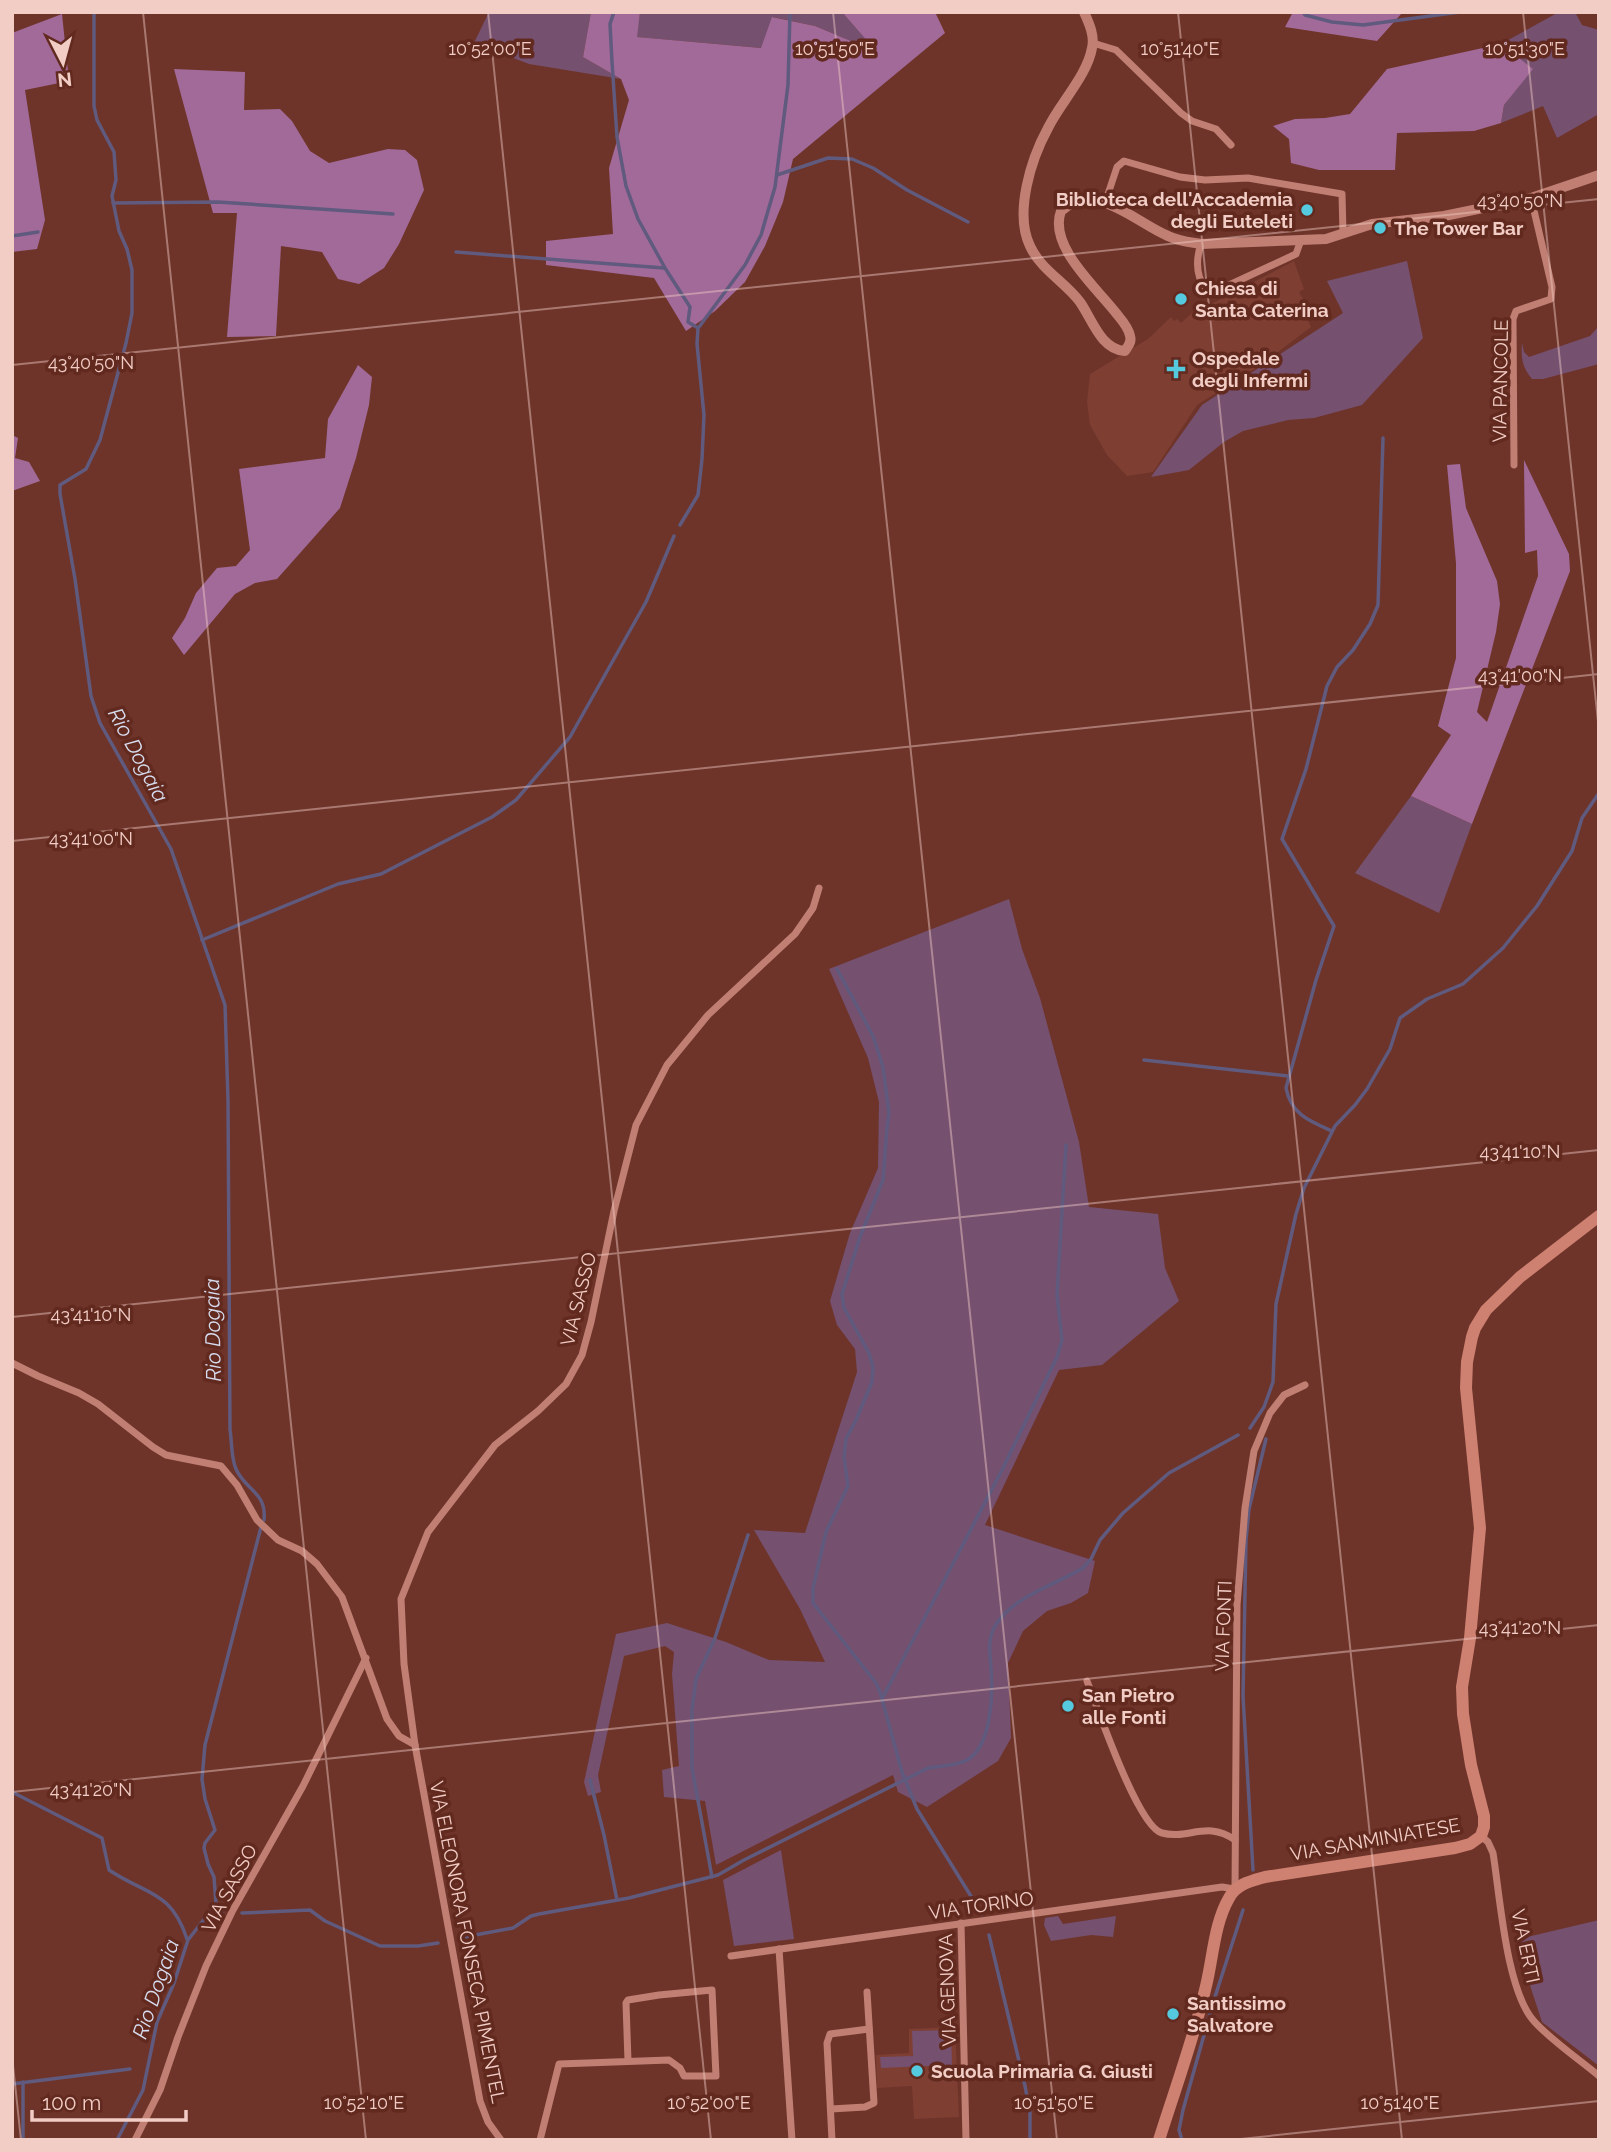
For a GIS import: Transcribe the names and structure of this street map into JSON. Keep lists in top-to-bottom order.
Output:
{
  "streets": {
    "main road": ["VIA SANMINIATESE"],
    "street": [
      "VIA PANCOLE",
      "VIA SASSO",
      "VIA FONTI",
      "VIA TORINO",
      "VIA ELEONORA FONSECA PIMENTEL",
      "VIA ERTI",
      "VIA GENOVA"
    ]
  },
  "crossings": [
    ["VIA SASSO", "VIA ELEONORA FONSECA PIMENTEL"],
    ["VIA FONTI", "VIA SANMINIATESE"],
    ["VIA FONTI", "VIA TORINO"],
    ["VIA SANMINIATESE", "VIA TORINO"],
    ["VIA SANMINIATESE", "VIA ERTI"],
    ["VIA TORINO", "VIA GENOVA"]
  ],
  "water": ["Rio Dogaia"],
  "places": {
    "other": [
      "Biblioteca dell'Accademia degli Euteleti",
      "The Tower Bar",
      "Chiesa di Santa Caterina",
      "San Pietro alle Fonti",
      "Santissimo Salvatore",
      "Scuola Primaria G. Giusti"
    ],
    "health": ["Ospedale degli Infermi"]
  },
  "scale_bar": "100 m",
  "north": "bottom",
  "coordinates": [
    "10°52'00\"E",
    "10°51'50\"E",
    "10°51'40\"E",
    "10°51'30\"E",
    "43°40'50\"N",
    "43°41'00\"N",
    "43°41'10\"N",
    "43°41'20\"N",
    "10°52'10\"E"
  ]
}
